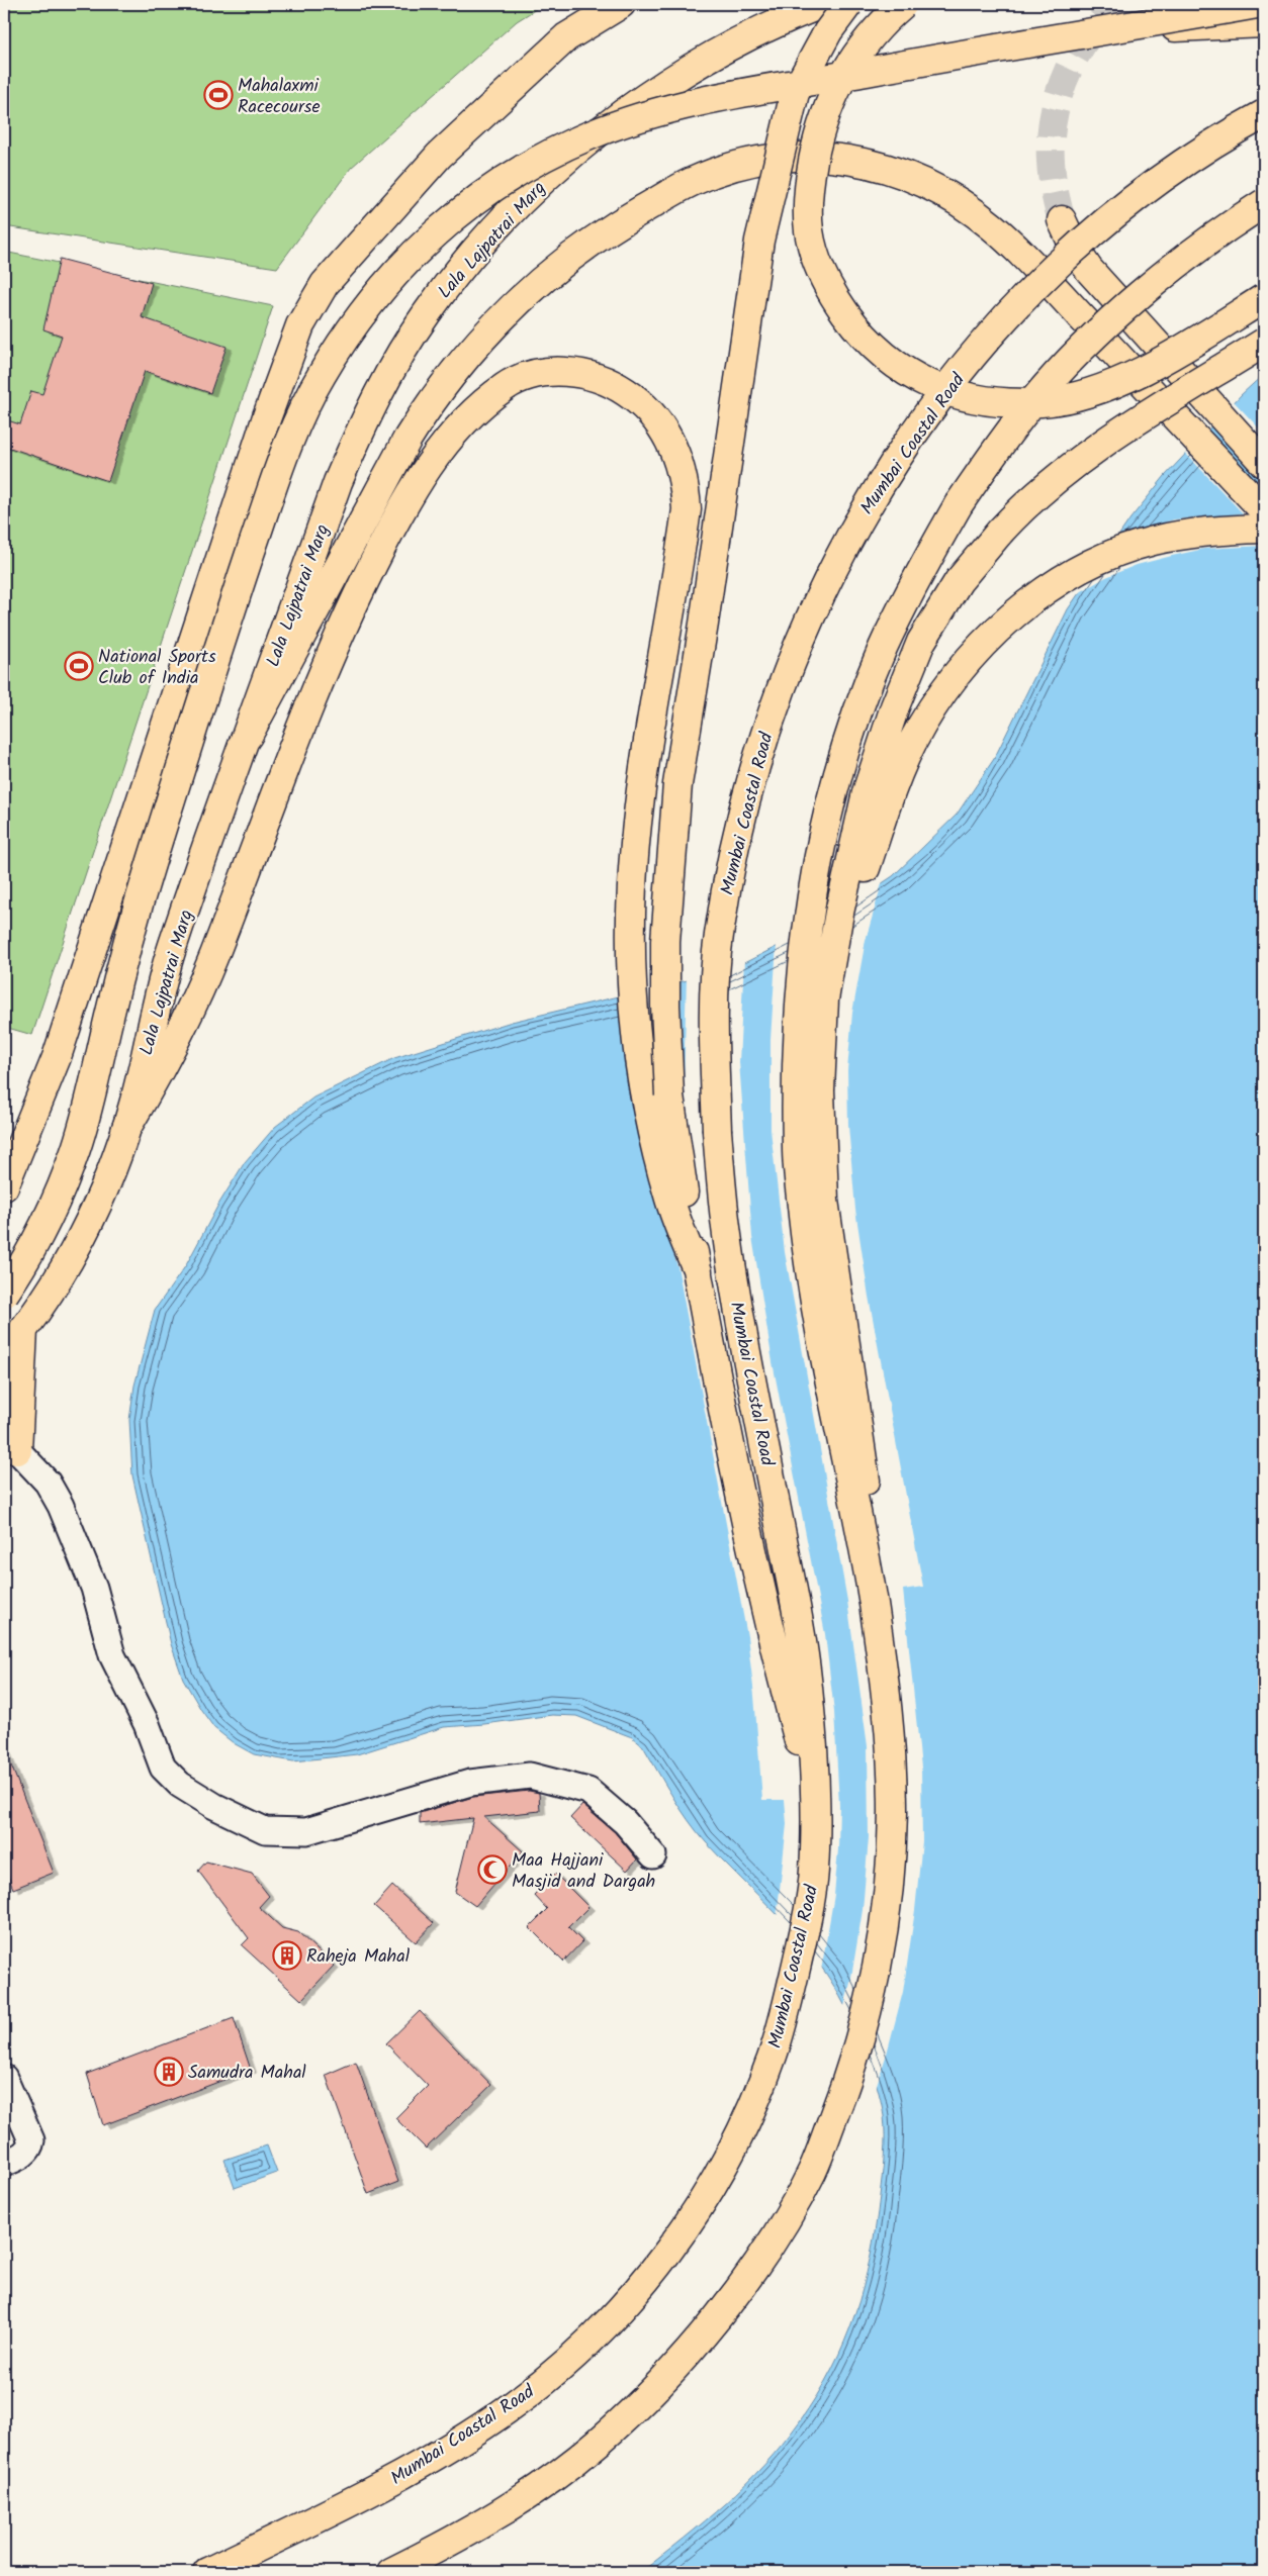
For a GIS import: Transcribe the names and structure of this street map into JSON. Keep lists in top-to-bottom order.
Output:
{
  "streets": {
    "main road": ["Lala Lajpatrai Marg", "Mumbai Coastal Road"]
  },
  "places": {
    "sports": ["Mahalaxmi Racecourse", "National Sports Club of India"],
    "mosque": ["Maa Hajjani Masjid and Dargah"],
    "building": ["Raheja Mahal", "Samudra Mahal"]
  }
}
